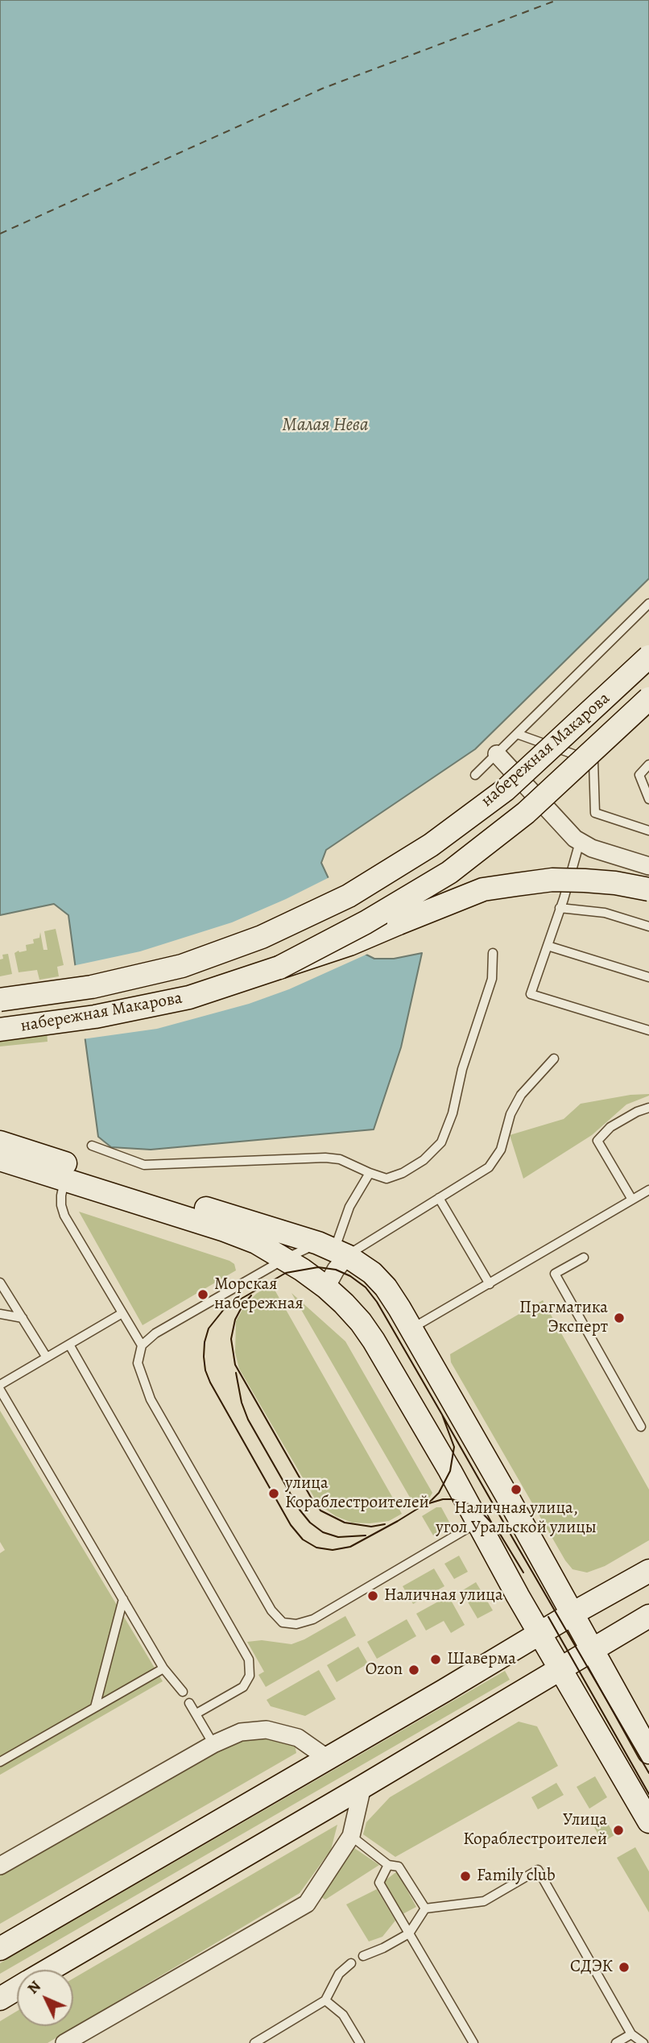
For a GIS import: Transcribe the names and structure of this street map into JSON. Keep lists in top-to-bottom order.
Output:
{
  "streets": {
    "main road": ["набережная Макарова"]
  },
  "water": ["Малая Нева"],
  "places": [
    "Морская набережная",
    "Прагматика Эксперт",
    "Наличная улица, угол Уральской улицы",
    "улица Кораблестроителей",
    "Наличная улица",
    "Шаверма",
    "Ozon",
    "Улица Кораблестроителей",
    "Family club",
    "СДЭК"
  ],
  "north": "top left"
}
